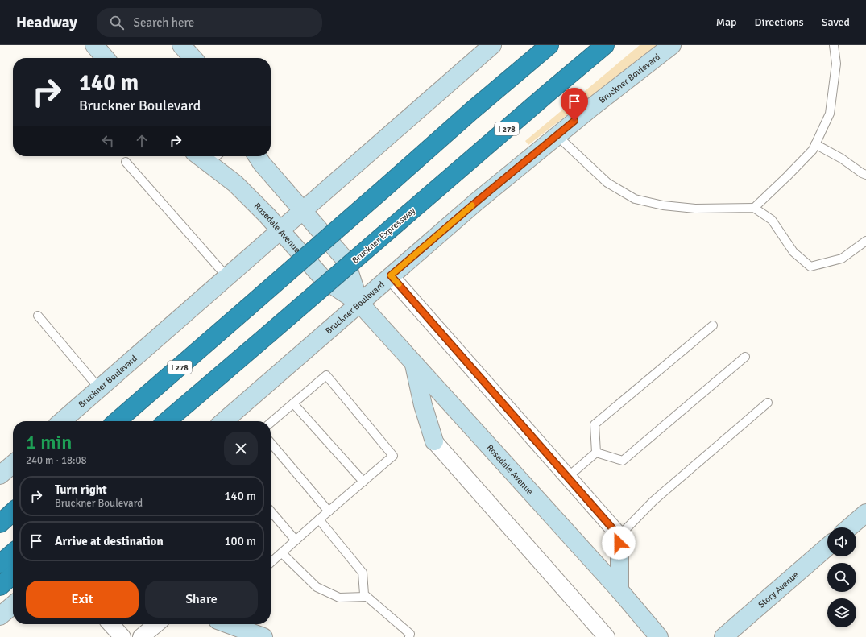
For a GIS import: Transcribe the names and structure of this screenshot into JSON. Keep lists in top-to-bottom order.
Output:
{
  "streets": {
    "highway": ["I 278", "Bruckner Expressway"],
    "main road": ["Bruckner Boulevard", "Rosedale Avenue", "Story Avenue"]
  },
  "crossings": [
    ["Bruckner Boulevard", "Rosedale Avenue"]
  ],
  "page": {
    "header": "Headway",
    "search": "Search here",
    "nav": ["Map", "Directions", "Saved"],
    "turn": ["140 m", "Bruckner Boulevard"],
    "heading": ["1 min", "240 m · 18:08"],
    "list": [
      {
        "name": "Turn right",
        "note": "Bruckner Boulevard",
        "value": "140 m"
      },
      {
        "name": "Arrive at destination",
        "value": "100 m"
      }
    ],
    "buttons": ["Exit", "Share"]
  }
}
